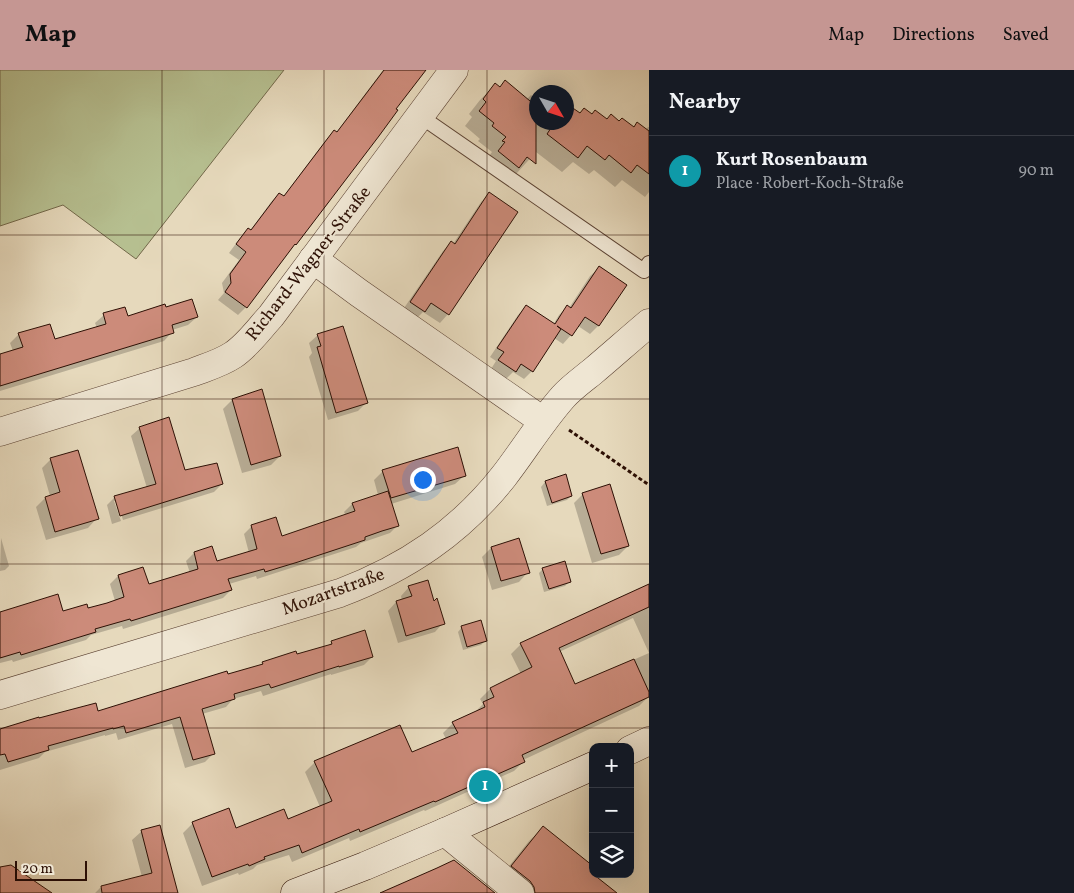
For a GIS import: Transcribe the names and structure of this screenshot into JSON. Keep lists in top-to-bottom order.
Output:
{
  "streets": {
    "street": ["Richard-Wagner-Straße", "Mozartstraße"]
  },
  "scale_bar": "20 m",
  "north": "bottom right",
  "page": {
    "header": "Map",
    "nav": ["Map", "Directions", "Saved"],
    "heading": "Nearby",
    "list": [
      {
        "mark": "1",
        "name": "Kurt Rosenbaum",
        "note": "Place · Robert-Koch-Straße",
        "value": "90 m"
      }
    ],
    "map_buttons": ["+", "−"],
    "pins": "1",
    "scale": "20 m"
  }
}
